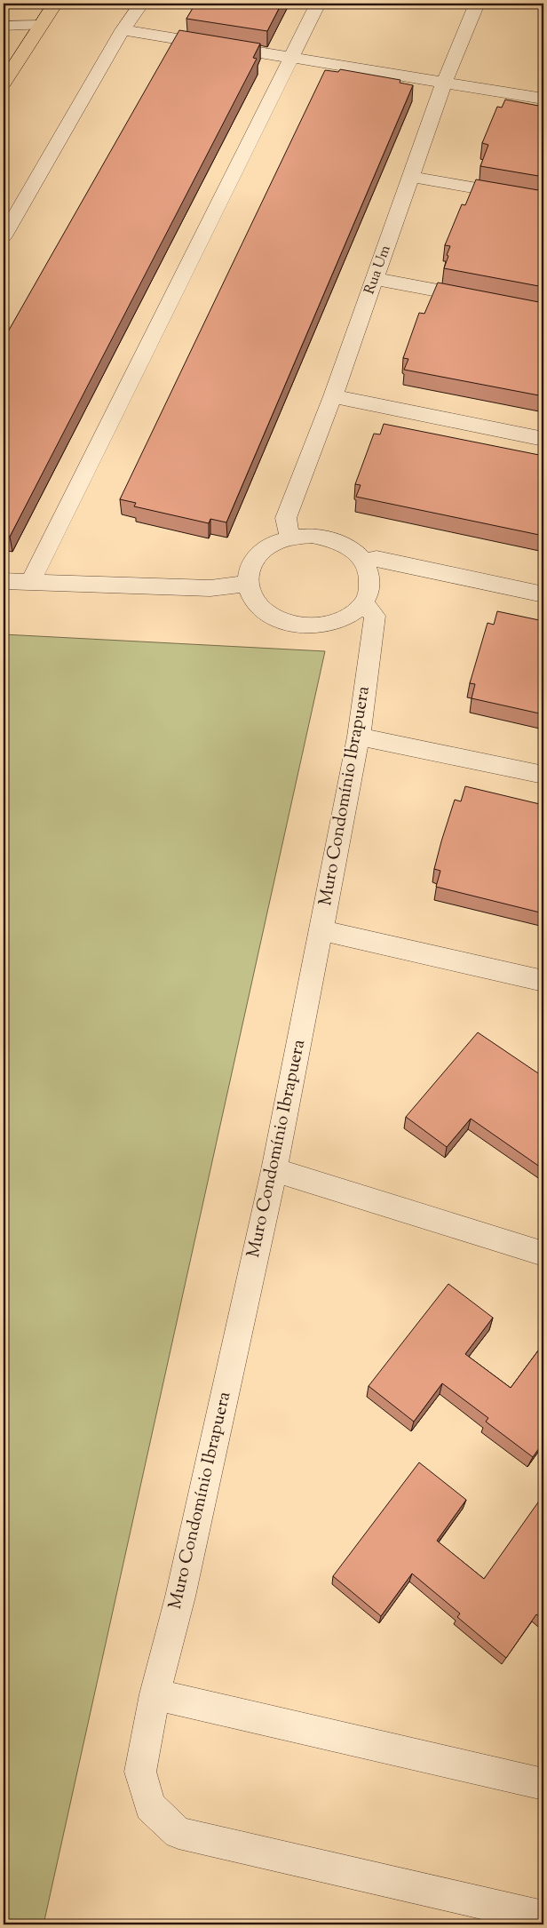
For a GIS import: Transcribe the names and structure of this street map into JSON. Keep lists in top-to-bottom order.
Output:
{
  "streets": {
    "street": ["Rua Um", "Muro Condomínio Ibrapuera"]
  },
  "crossings": [
    ["Rua Um", "Muro Condomínio Ibrapuera"]
  ]
}
